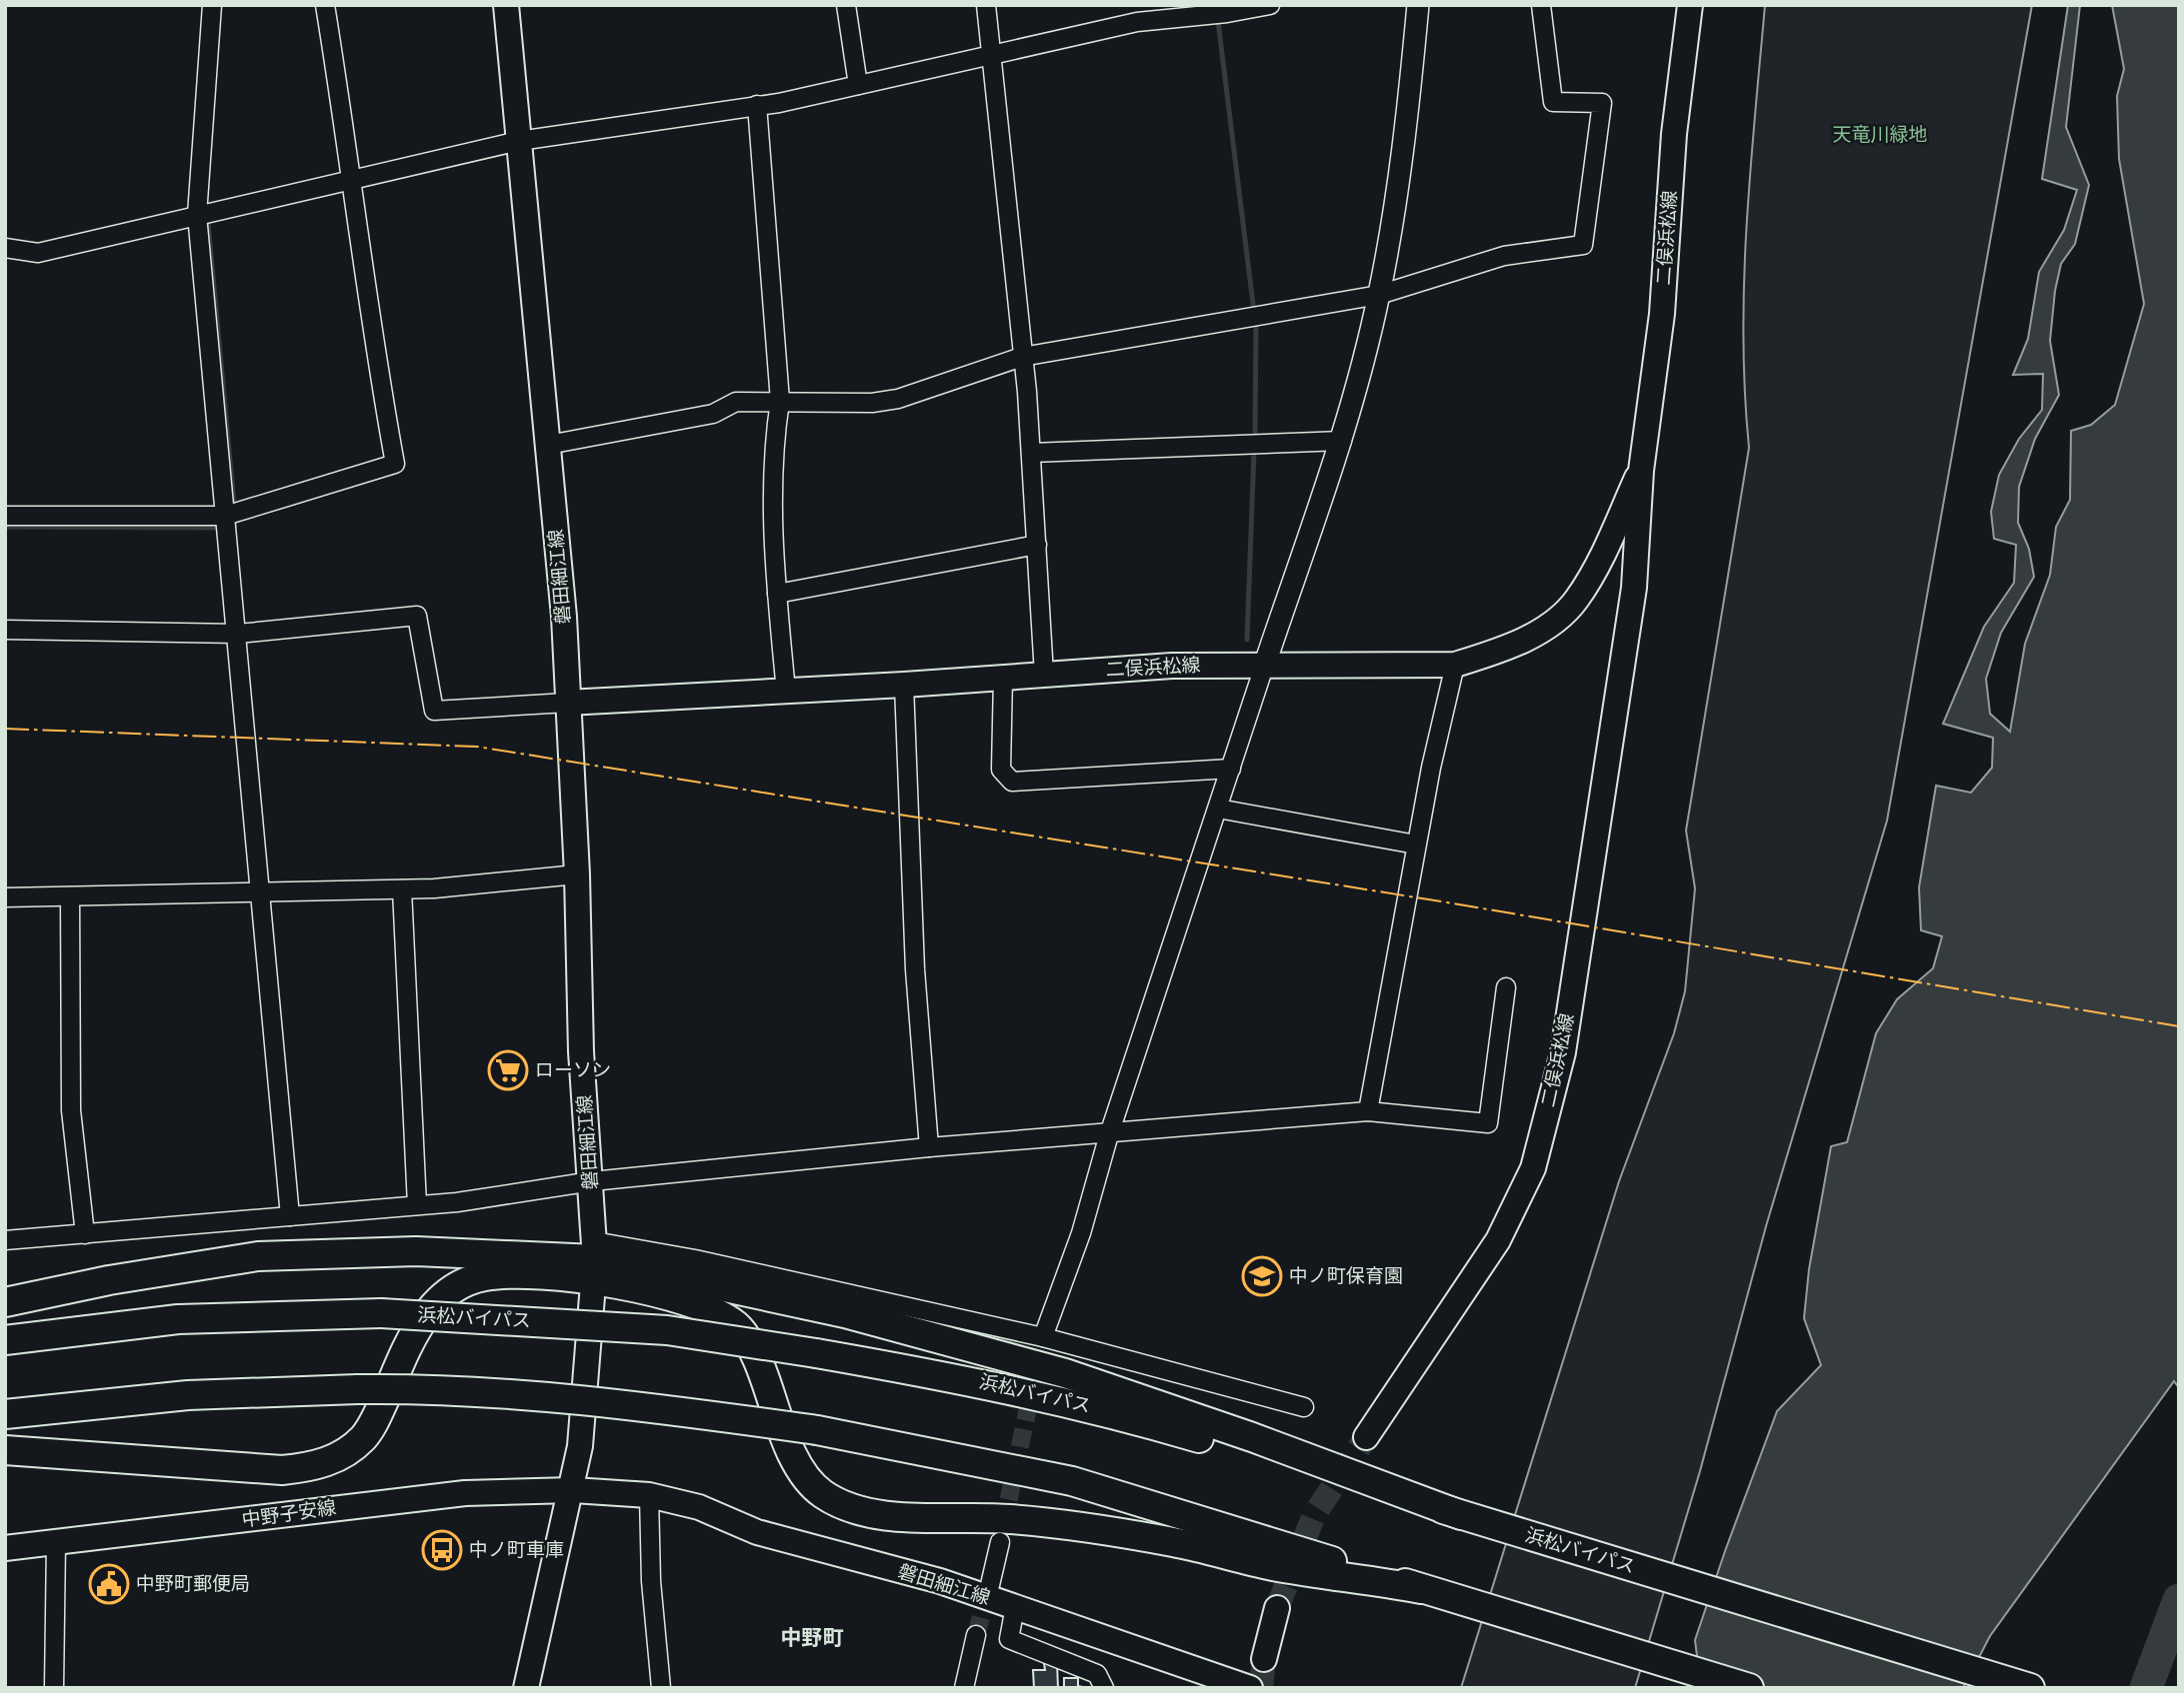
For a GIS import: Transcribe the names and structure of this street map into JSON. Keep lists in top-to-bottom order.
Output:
{
  "streets": {
    "highway": ["浜松バイパス"],
    "main road": ["二俣浜松線", "磐田細江線", "中野子安線"]
  },
  "crossings": [
    ["二俣浜松線", "磐田細江線"],
    ["磐田細江線", "中野子安線"]
  ],
  "districts": ["中野町"],
  "parks": ["天竜川緑地"],
  "places": {
    "supermarket": ["ローソン"],
    "school or university": ["中ノ町保育園"],
    "bus stop": ["中ノ町車庫"],
    "public building": ["中野町郵便局"]
  }
}
